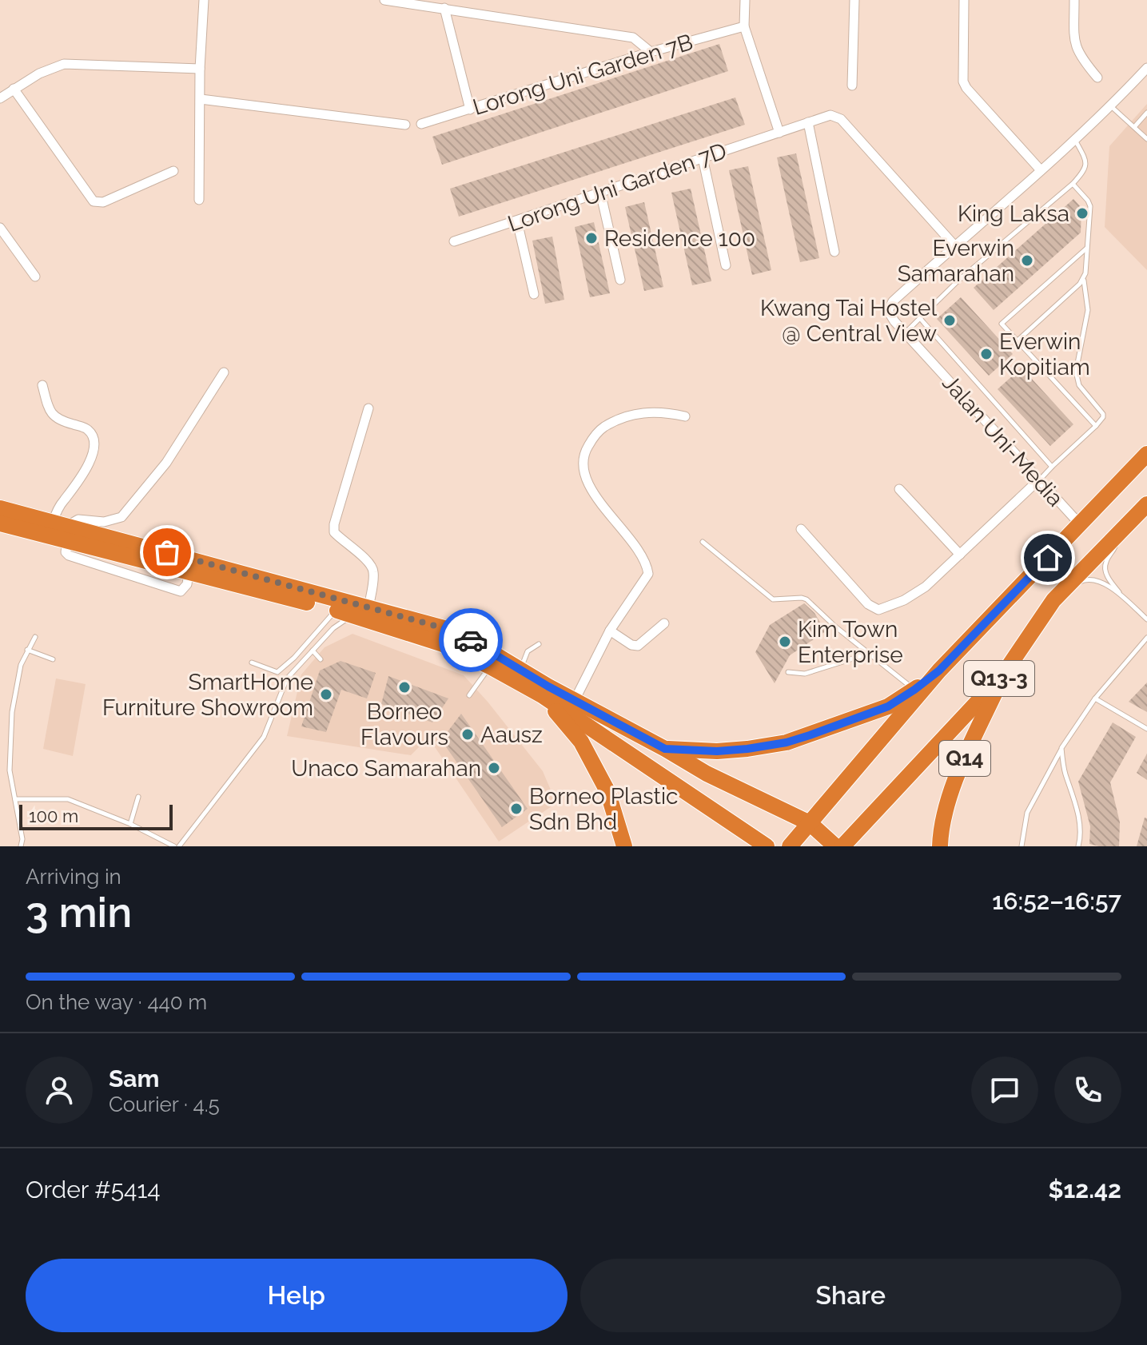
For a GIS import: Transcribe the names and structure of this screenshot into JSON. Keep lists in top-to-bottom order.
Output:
{
  "streets": {
    "highway": ["Q13-3", "Q14"],
    "street": ["Lorong Uni Garden 7B", "Lorong Uni Garden 7D", "Jalan Uni-Media"]
  },
  "crossings": [
    ["Lorong Uni Garden 7D", "Jalan Uni-Media"],
    ["Jalan Uni-Media", "Q13-3"],
    ["Q13-3", "Q14"]
  ],
  "places": [
    "King Laksa",
    "Residence 100",
    "Everwin Samarahan",
    "Kwang Tai Hostel @ Central View",
    "Everwin Kopitiam",
    "Kim Town Enterprise",
    "Borneo Flavours",
    "SmartHome Furniture Showroom",
    "Aausz",
    "Unaco Samarahan",
    "Borneo Plastic Sdn Bhd"
  ],
  "scale_bar": "100 m",
  "page": {
    "scale": "100 m",
    "heading": ["3 min", "Arriving in", "16:52–16:57"],
    "panel": [
      "Sam",
      "Courier · 4.5",
      "Order #5414",
      "$12.42"
    ],
    "bar": "On the way · 440 m",
    "buttons": ["Help", "Share"]
  }
}
